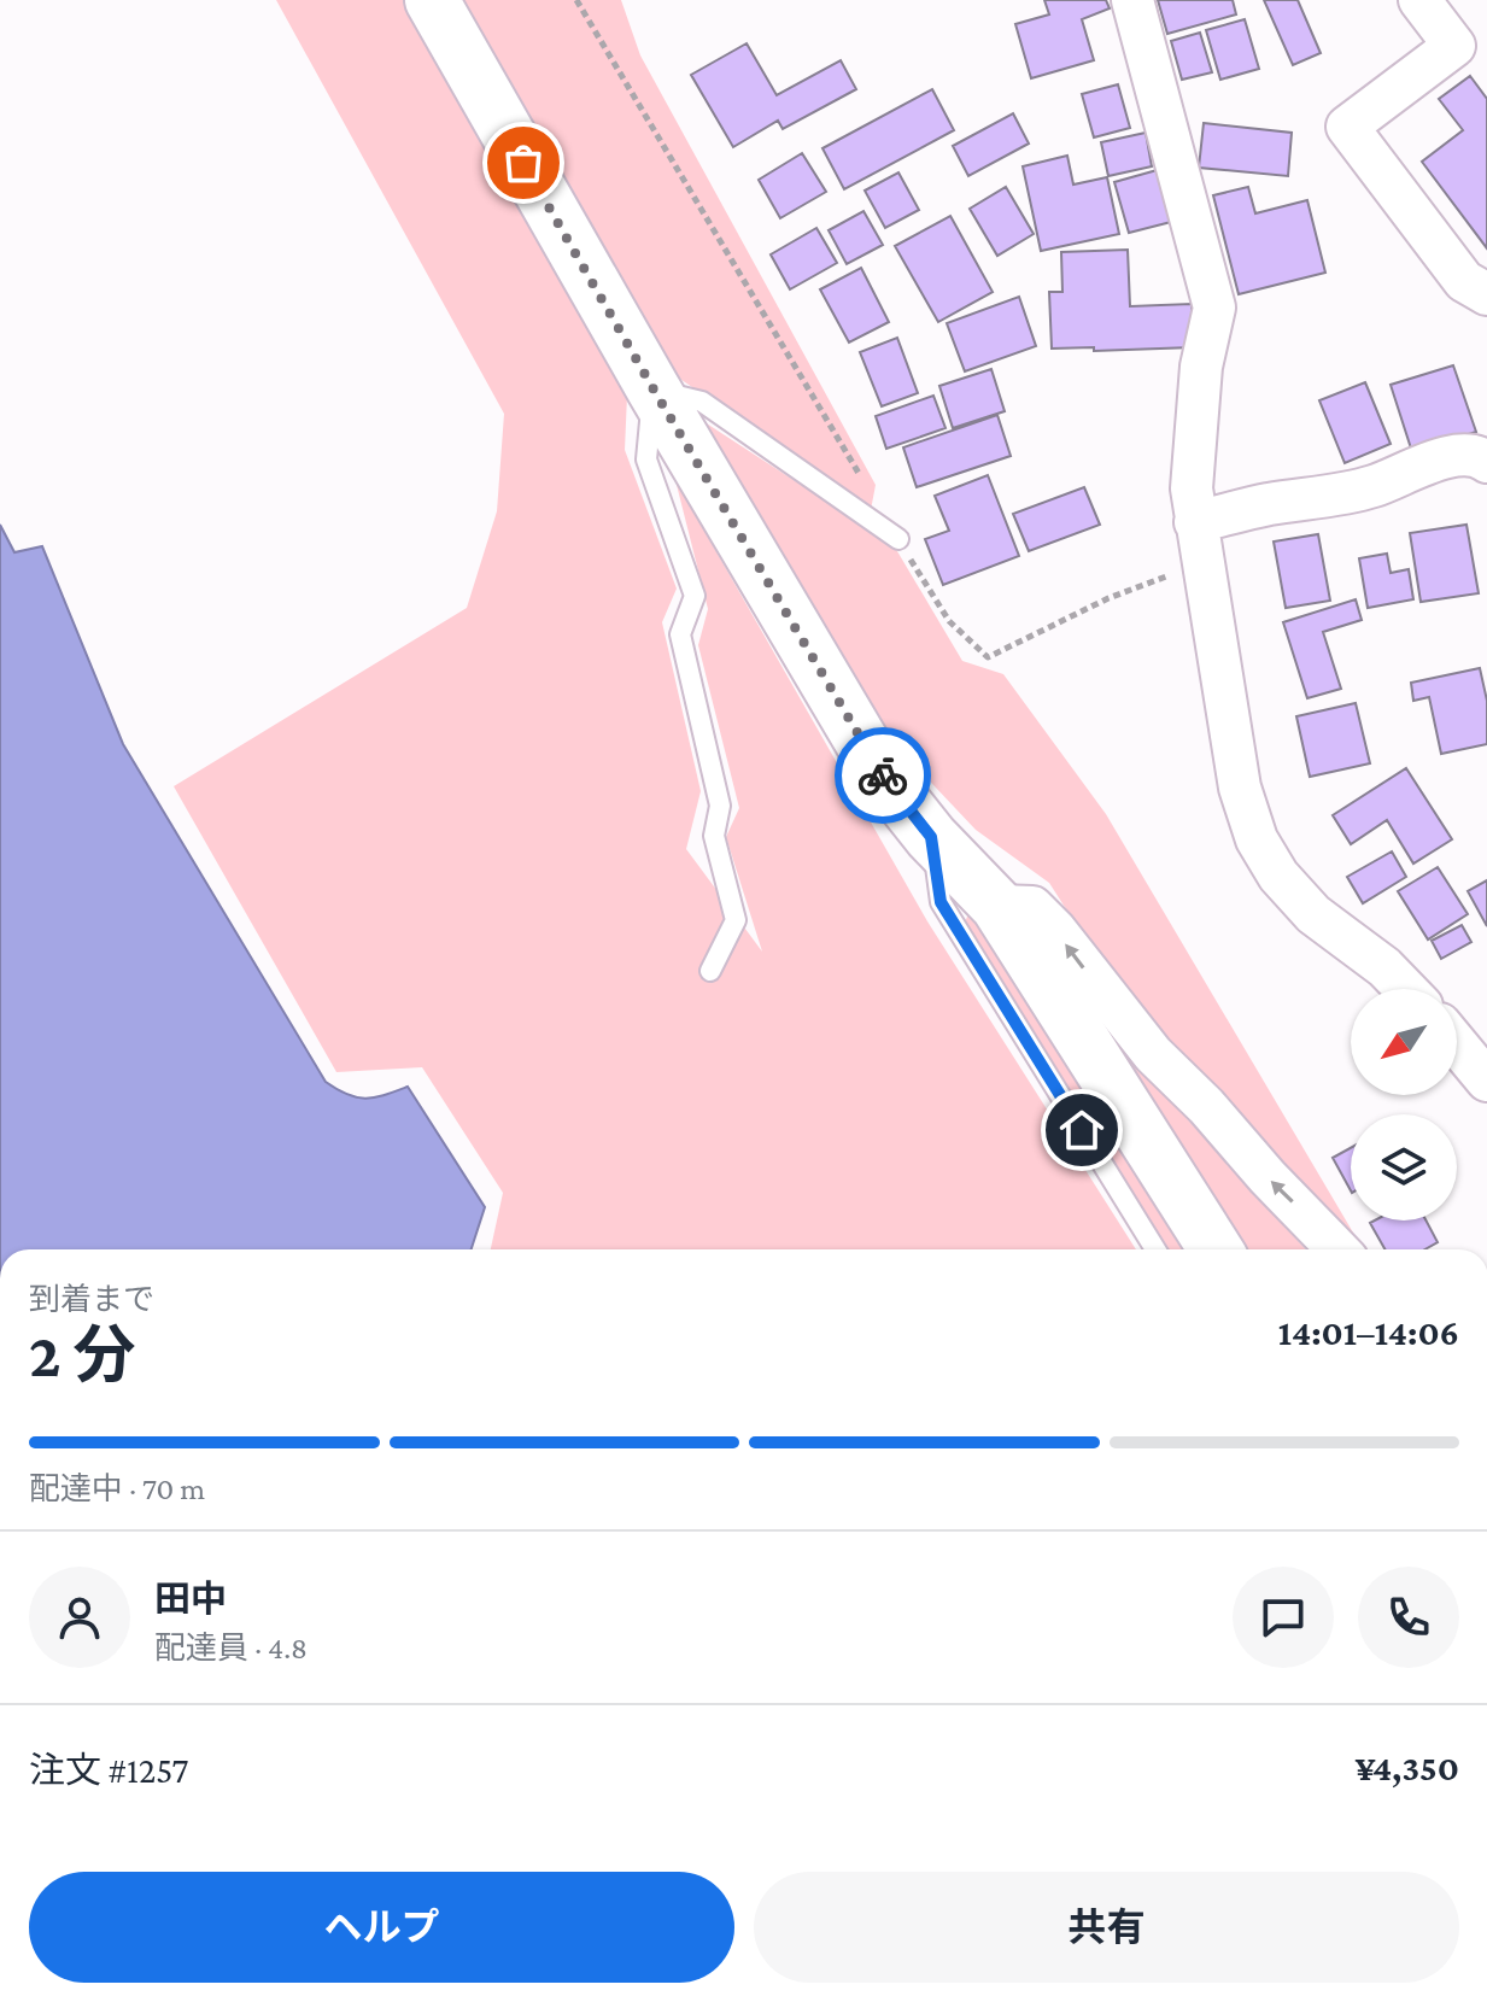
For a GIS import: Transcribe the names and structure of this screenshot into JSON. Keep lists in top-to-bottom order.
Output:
{
  "north": "bottom left",
  "page": {
    "heading": ["2 分", "到着まで", "14:01–14:06"],
    "panel": [
      "田中",
      "配達員 · 4.8",
      "注文 #1257",
      "¥4,350"
    ],
    "bar": "配達中 · 70 m",
    "buttons": ["ヘルプ", "共有"]
  }
}
